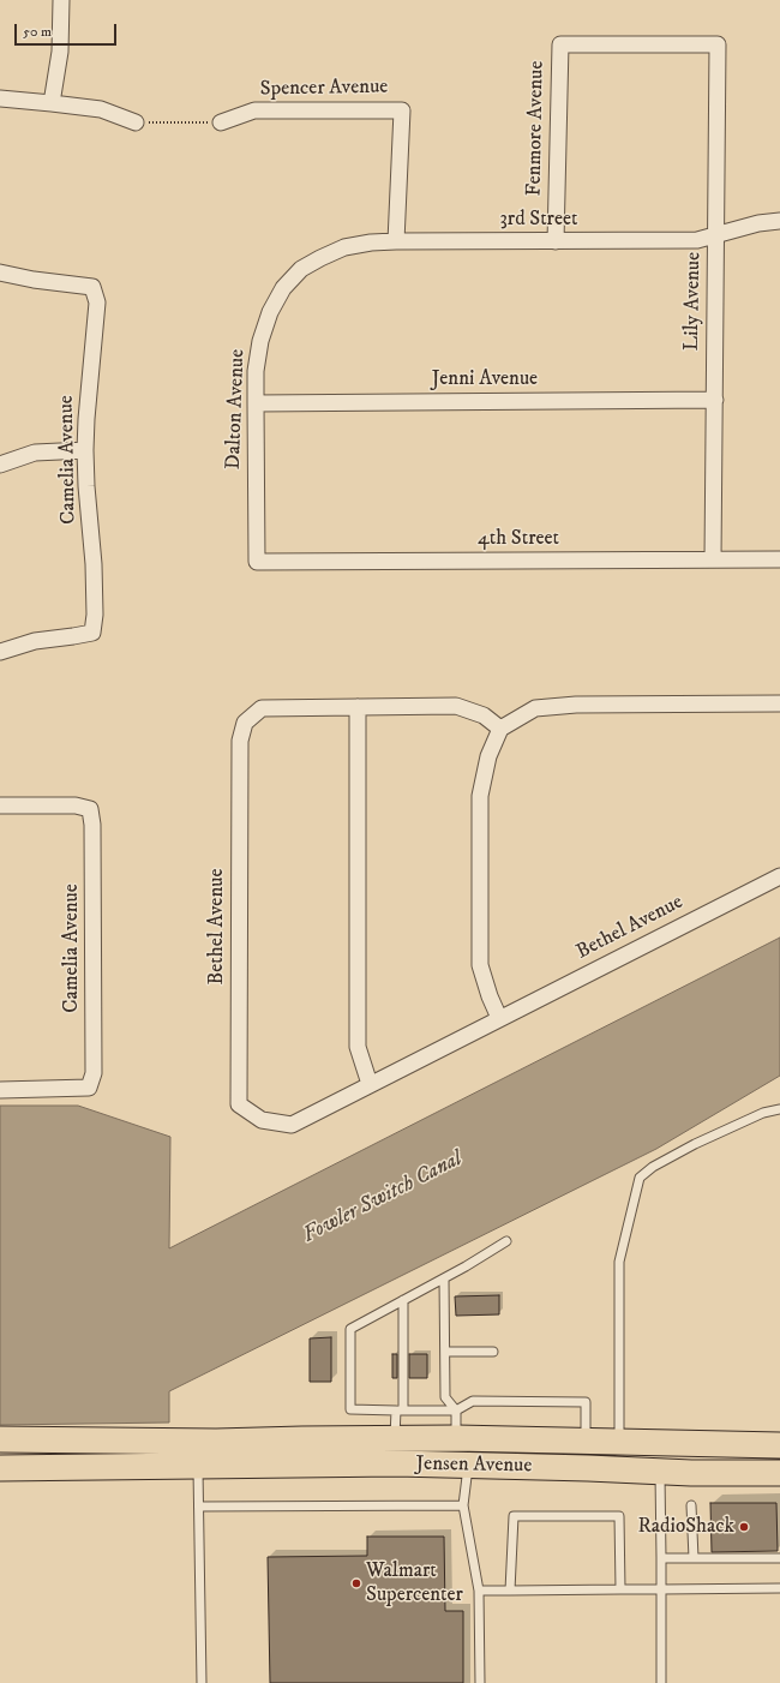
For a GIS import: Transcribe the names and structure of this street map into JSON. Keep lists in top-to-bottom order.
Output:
{
  "streets": {
    "main road": ["Jensen Avenue"],
    "street": [
      "Spencer Avenue",
      "Fenmore Avenue",
      "3rd Street",
      "Lily Avenue",
      "Jenni Avenue",
      "Dalton Avenue",
      "Camelia Avenue",
      "4th Street",
      "Bethel Avenue"
    ]
  },
  "crossings": [
    ["Spencer Avenue", "3rd Street"],
    ["Fenmore Avenue", "3rd Street"],
    ["Fenmore Avenue", "Lily Avenue"],
    ["3rd Street", "Lily Avenue"],
    ["3rd Street", "Dalton Avenue"],
    ["Lily Avenue", "Jenni Avenue"],
    ["Lily Avenue", "4th Street"],
    ["Jenni Avenue", "Dalton Avenue"],
    ["Dalton Avenue", "4th Street"]
  ],
  "water": ["Fowler Switch Canal"],
  "places": ["RadioShack", "Walmart Supercenter"],
  "scale_bar": "50 m"
}
